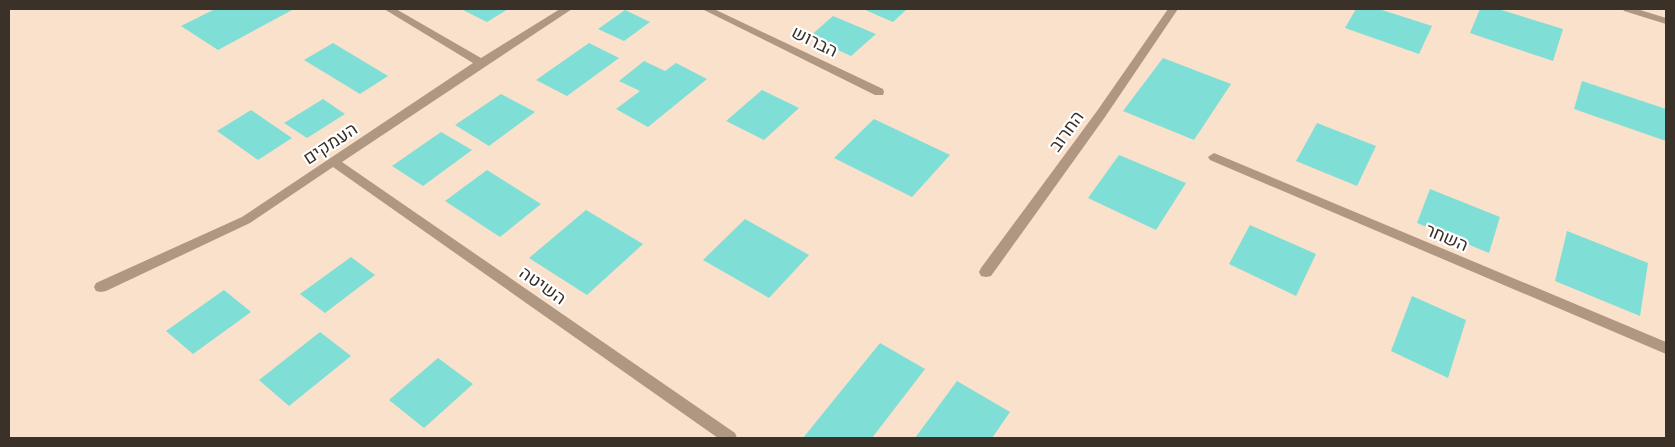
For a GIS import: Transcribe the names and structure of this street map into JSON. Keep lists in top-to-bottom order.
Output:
{
  "streets": {
    "street": [
      "הברוש",
      "החרוב",
      "העמקים",
      "השחר",
      "השיטה"
    ]
  },
  "crossings": [
    ["העמקים", "השיטה"]
  ]
}
